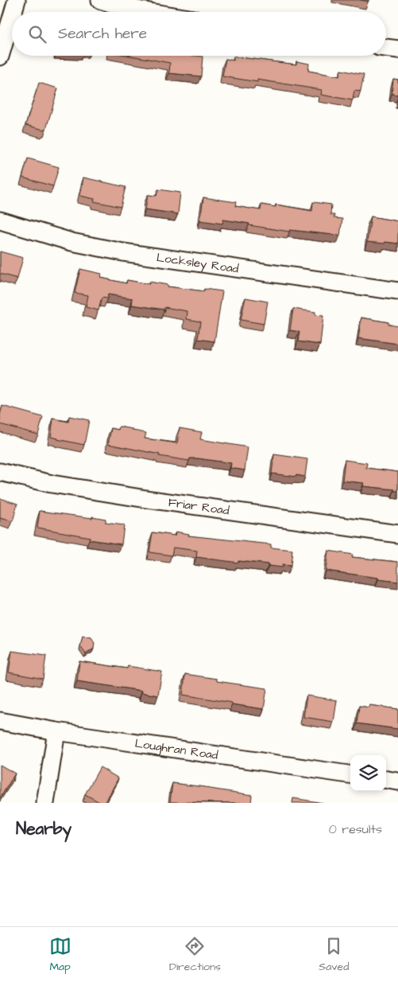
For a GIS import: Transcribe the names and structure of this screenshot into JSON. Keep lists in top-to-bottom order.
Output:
{
  "streets": {
    "street": ["Locksley Road", "Friar Road", "Loughran Road"]
  },
  "page": {
    "search": "Search here",
    "heading": ["Nearby", "0 results"],
    "nav": ["Map", "Directions", "Saved"]
  }
}
